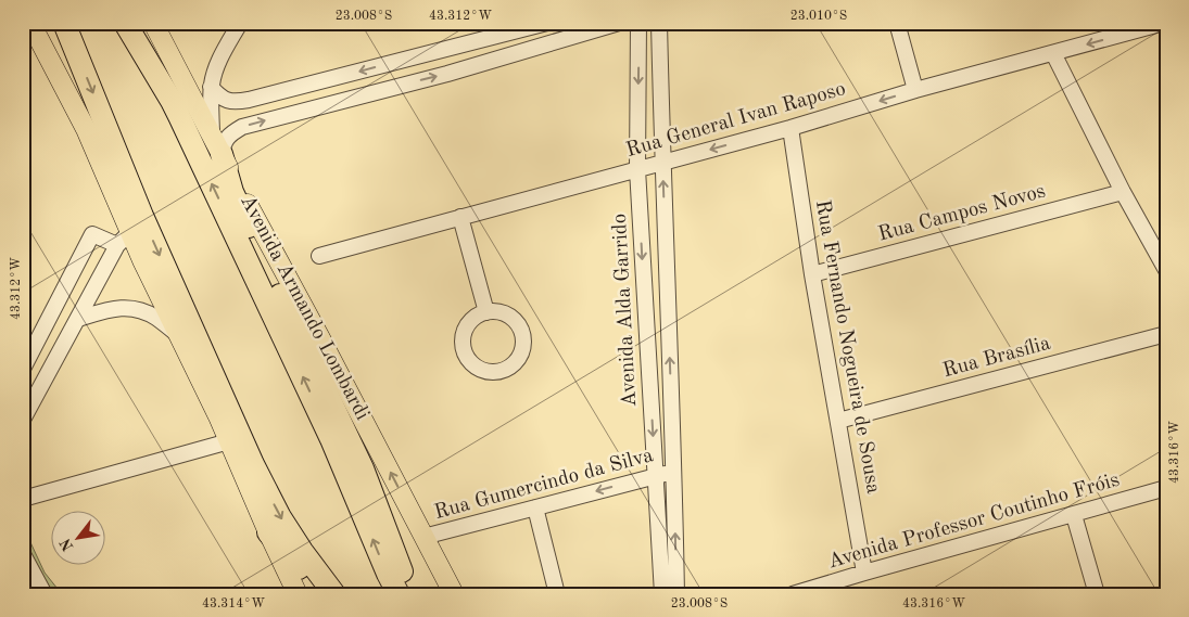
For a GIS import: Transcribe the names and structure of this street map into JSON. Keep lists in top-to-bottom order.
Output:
{
  "streets": {
    "highway": ["Avenida Armando Lombardi"],
    "street": [
      "Rua General Ivan Raposo",
      "Rua Campos Novos",
      "Avenida Alda Garrido",
      "Rua Fernando Nogueira de Sousa",
      "Rua Brasília",
      "Rua Gumercindo da Silva",
      "Avenida Professor Coutinho Fróis"
    ]
  },
  "crossings": [
    ["Rua General Ivan Raposo", "Avenida Alda Garrido"],
    ["Rua General Ivan Raposo", "Rua Fernando Nogueira de Sousa"],
    ["Rua Campos Novos", "Rua Fernando Nogueira de Sousa"],
    ["Avenida Armando Lombardi", "Rua Gumercindo da Silva"],
    ["Avenida Alda Garrido", "Rua Gumercindo da Silva"],
    ["Rua Fernando Nogueira de Sousa", "Rua Brasília"],
    ["Rua Fernando Nogueira de Sousa", "Avenida Professor Coutinho Fróis"]
  ],
  "one_way": ["Rua General Ivan Raposo", "Rua Gumercindo da Silva"],
  "north": "bottom left",
  "coordinates": [
    "23.008°S",
    "43.312°W",
    "23.010°S",
    "43.316°W",
    "43.314°W"
  ]
}
